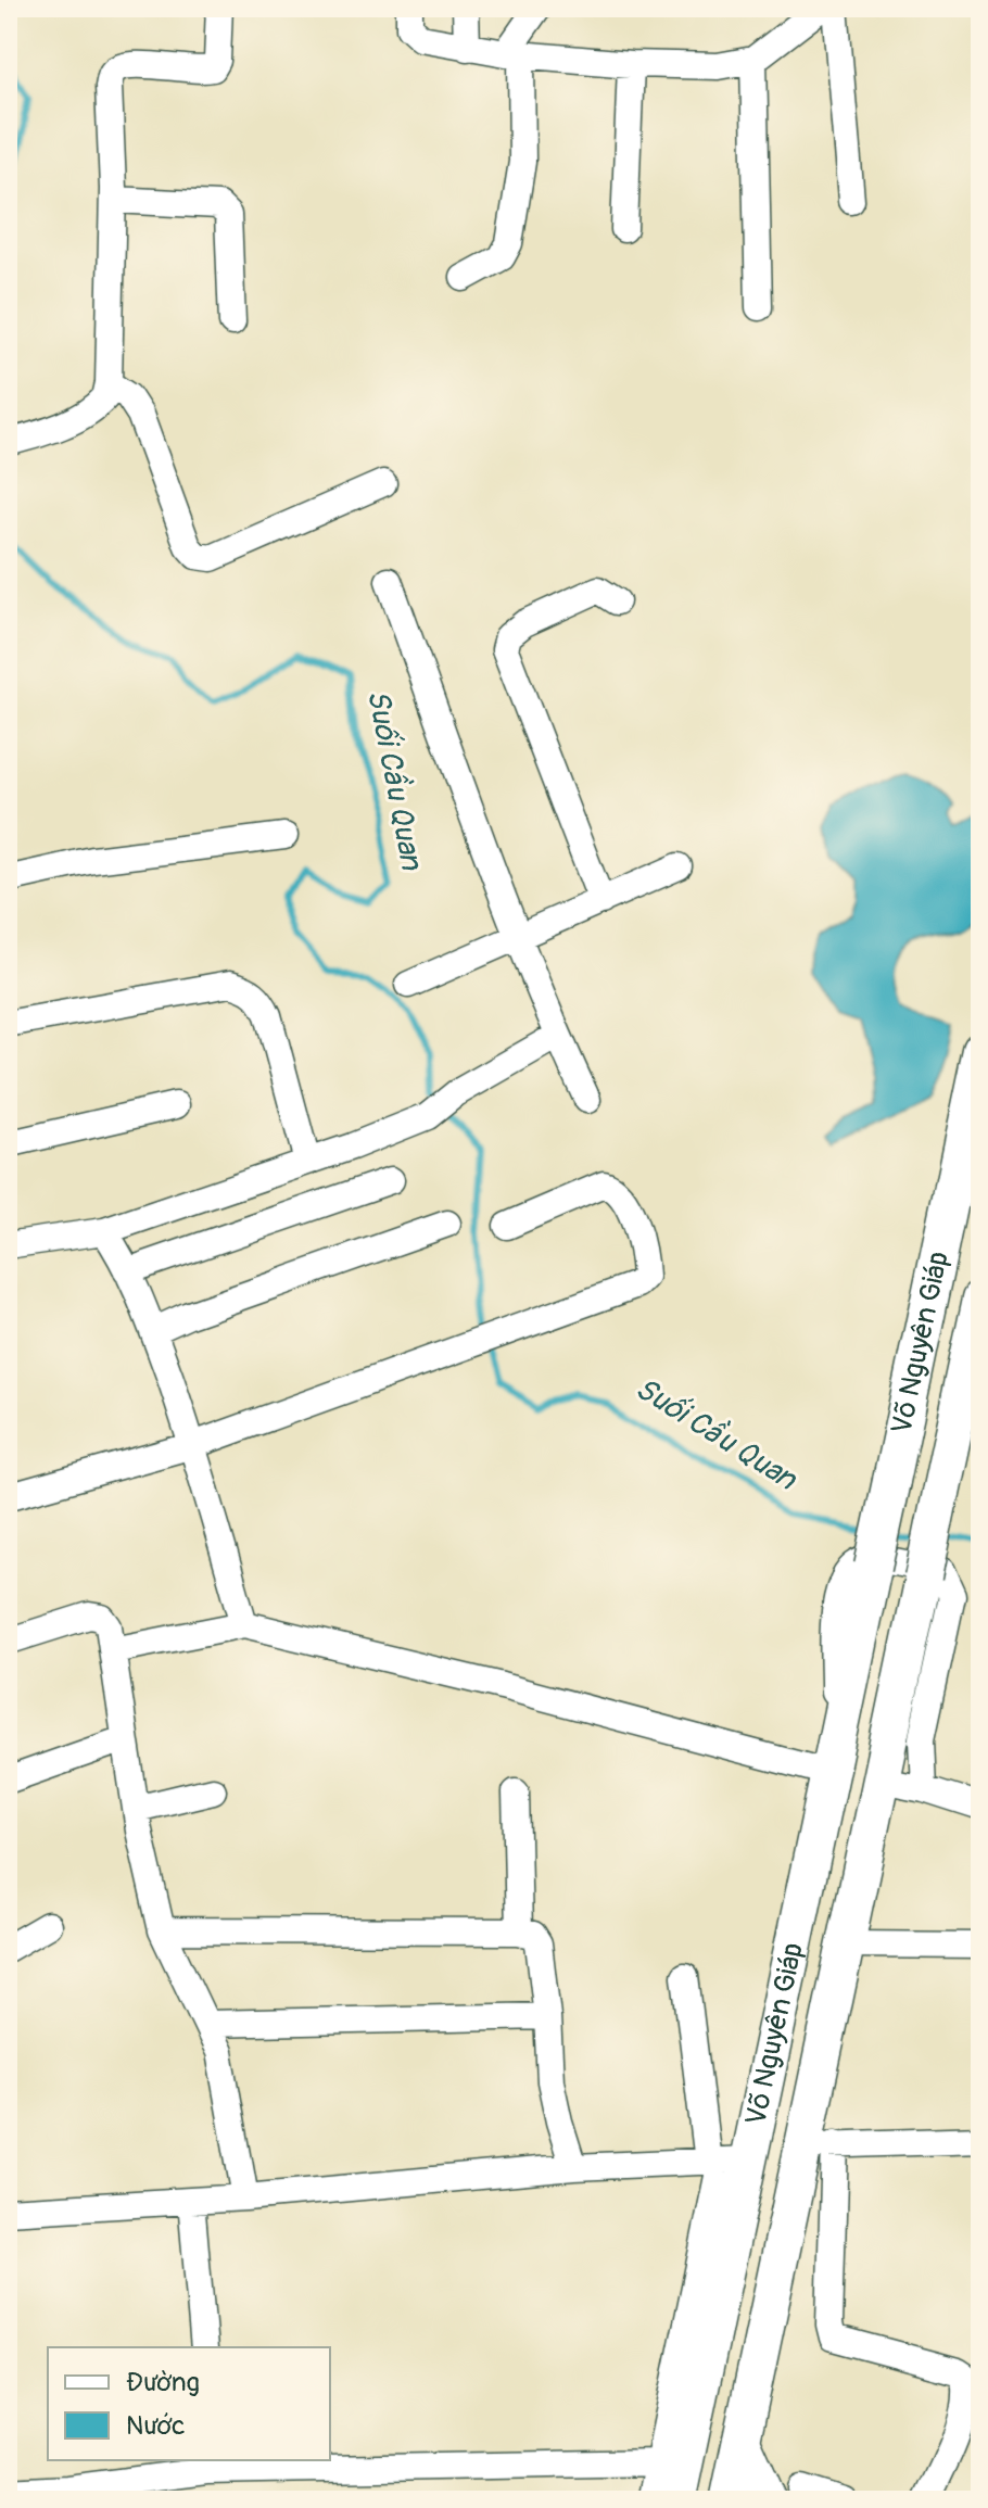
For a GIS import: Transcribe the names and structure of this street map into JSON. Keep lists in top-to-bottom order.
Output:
{
  "streets": {
    "highway": ["Võ Nguyên Giáp"]
  },
  "water": ["Suối Cầu Quan"],
  "legend": ["Đường", "Nước"]
}
